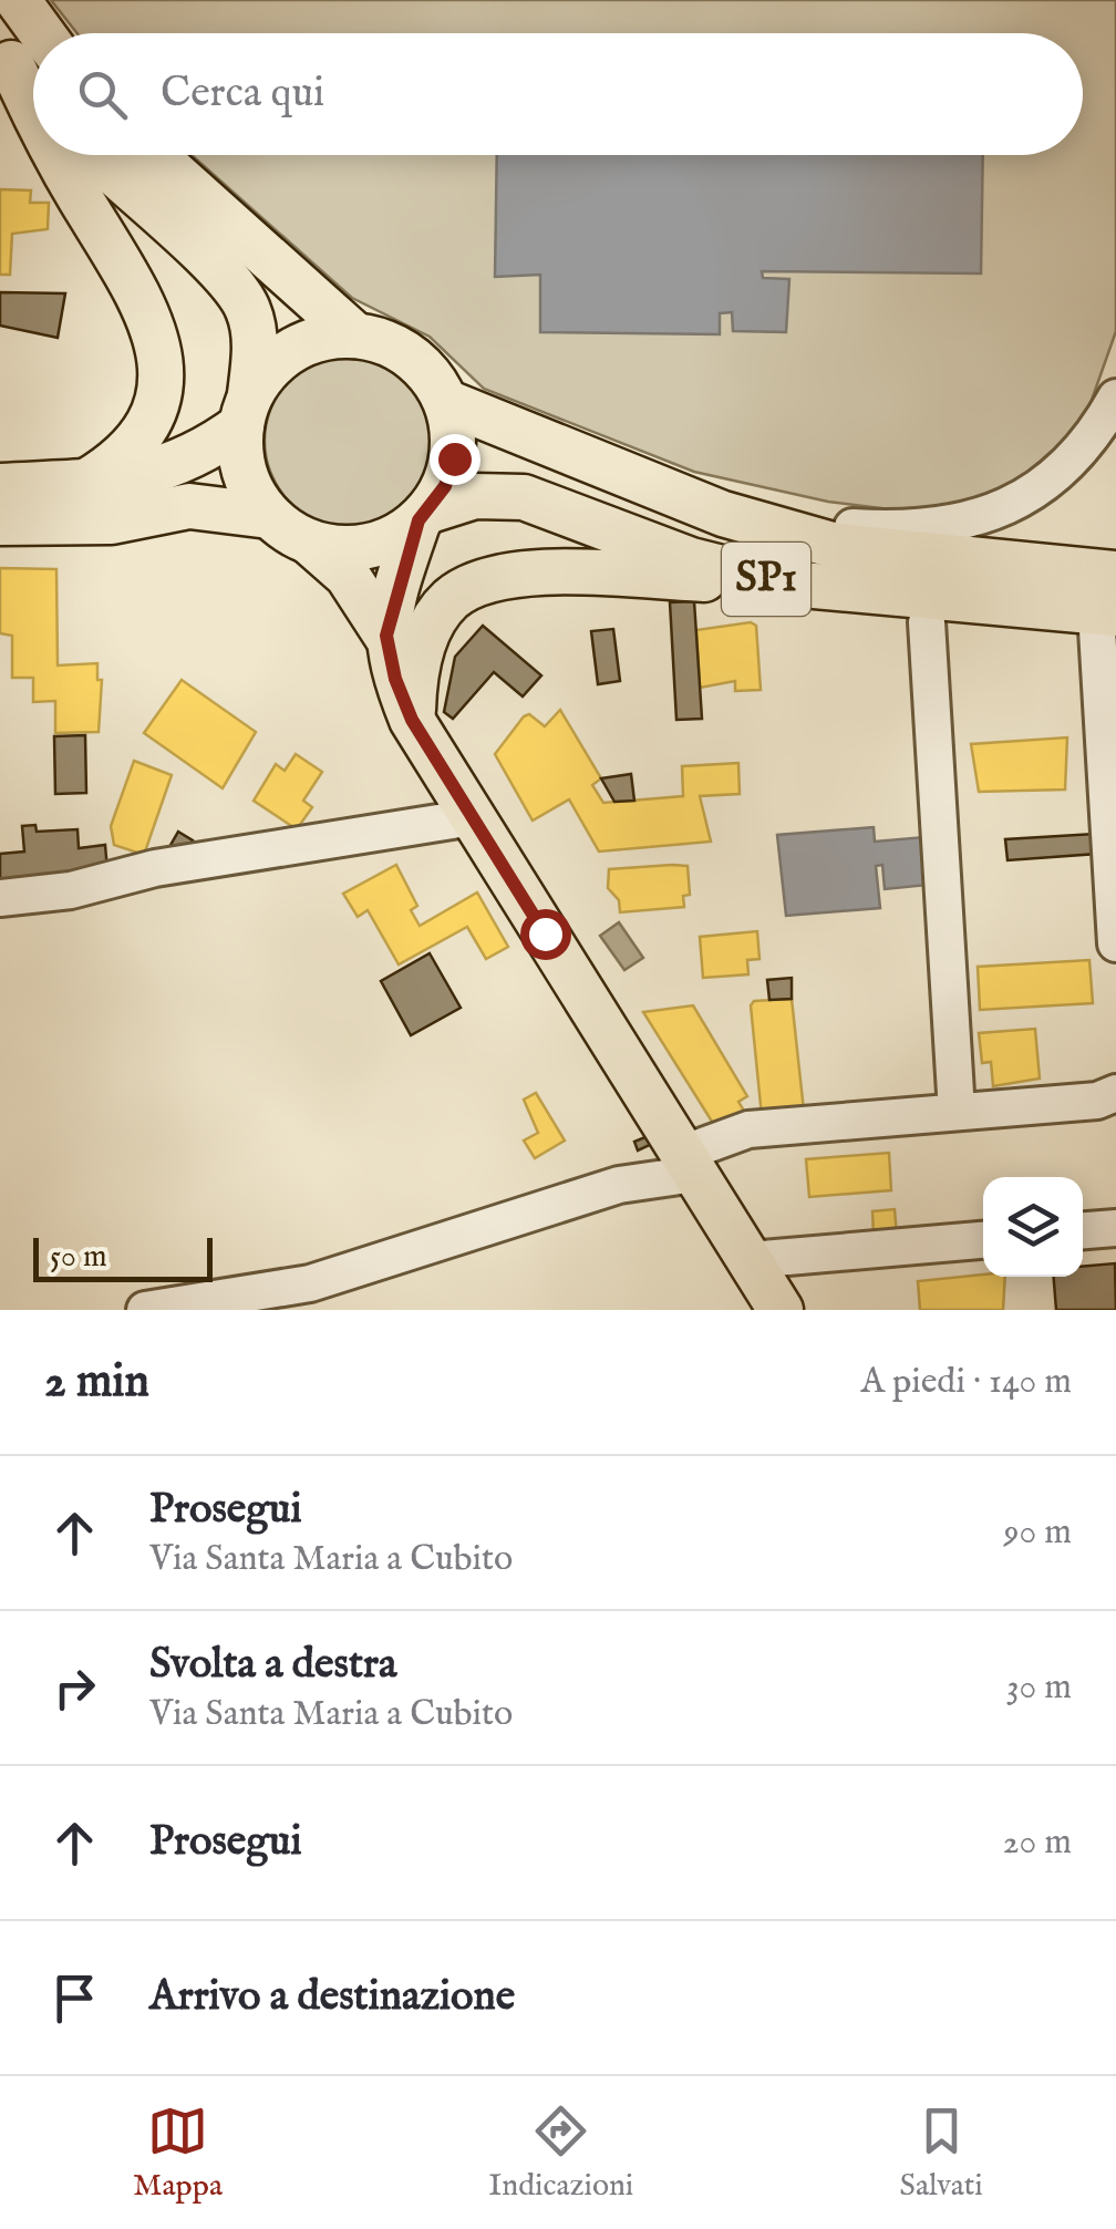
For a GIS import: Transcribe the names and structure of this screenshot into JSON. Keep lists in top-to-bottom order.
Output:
{
  "streets": {
    "main road": ["SP1"]
  },
  "scale_bar": "50 m",
  "page": {
    "search": "Cerca qui",
    "scale": "50 m",
    "heading": ["2 min", "A piedi · 140 m"],
    "list": [
      ["Prosegui", "Via Santa Maria a Cubito", "90 m"],
      ["Svolta a destra", "Via Santa Maria a Cubito", "30 m"],
      ["Prosegui", "20 m"],
      "Arrivo a destinazione"
    ],
    "nav": ["Mappa", "Indicazioni", "Salvati"]
  }
}
